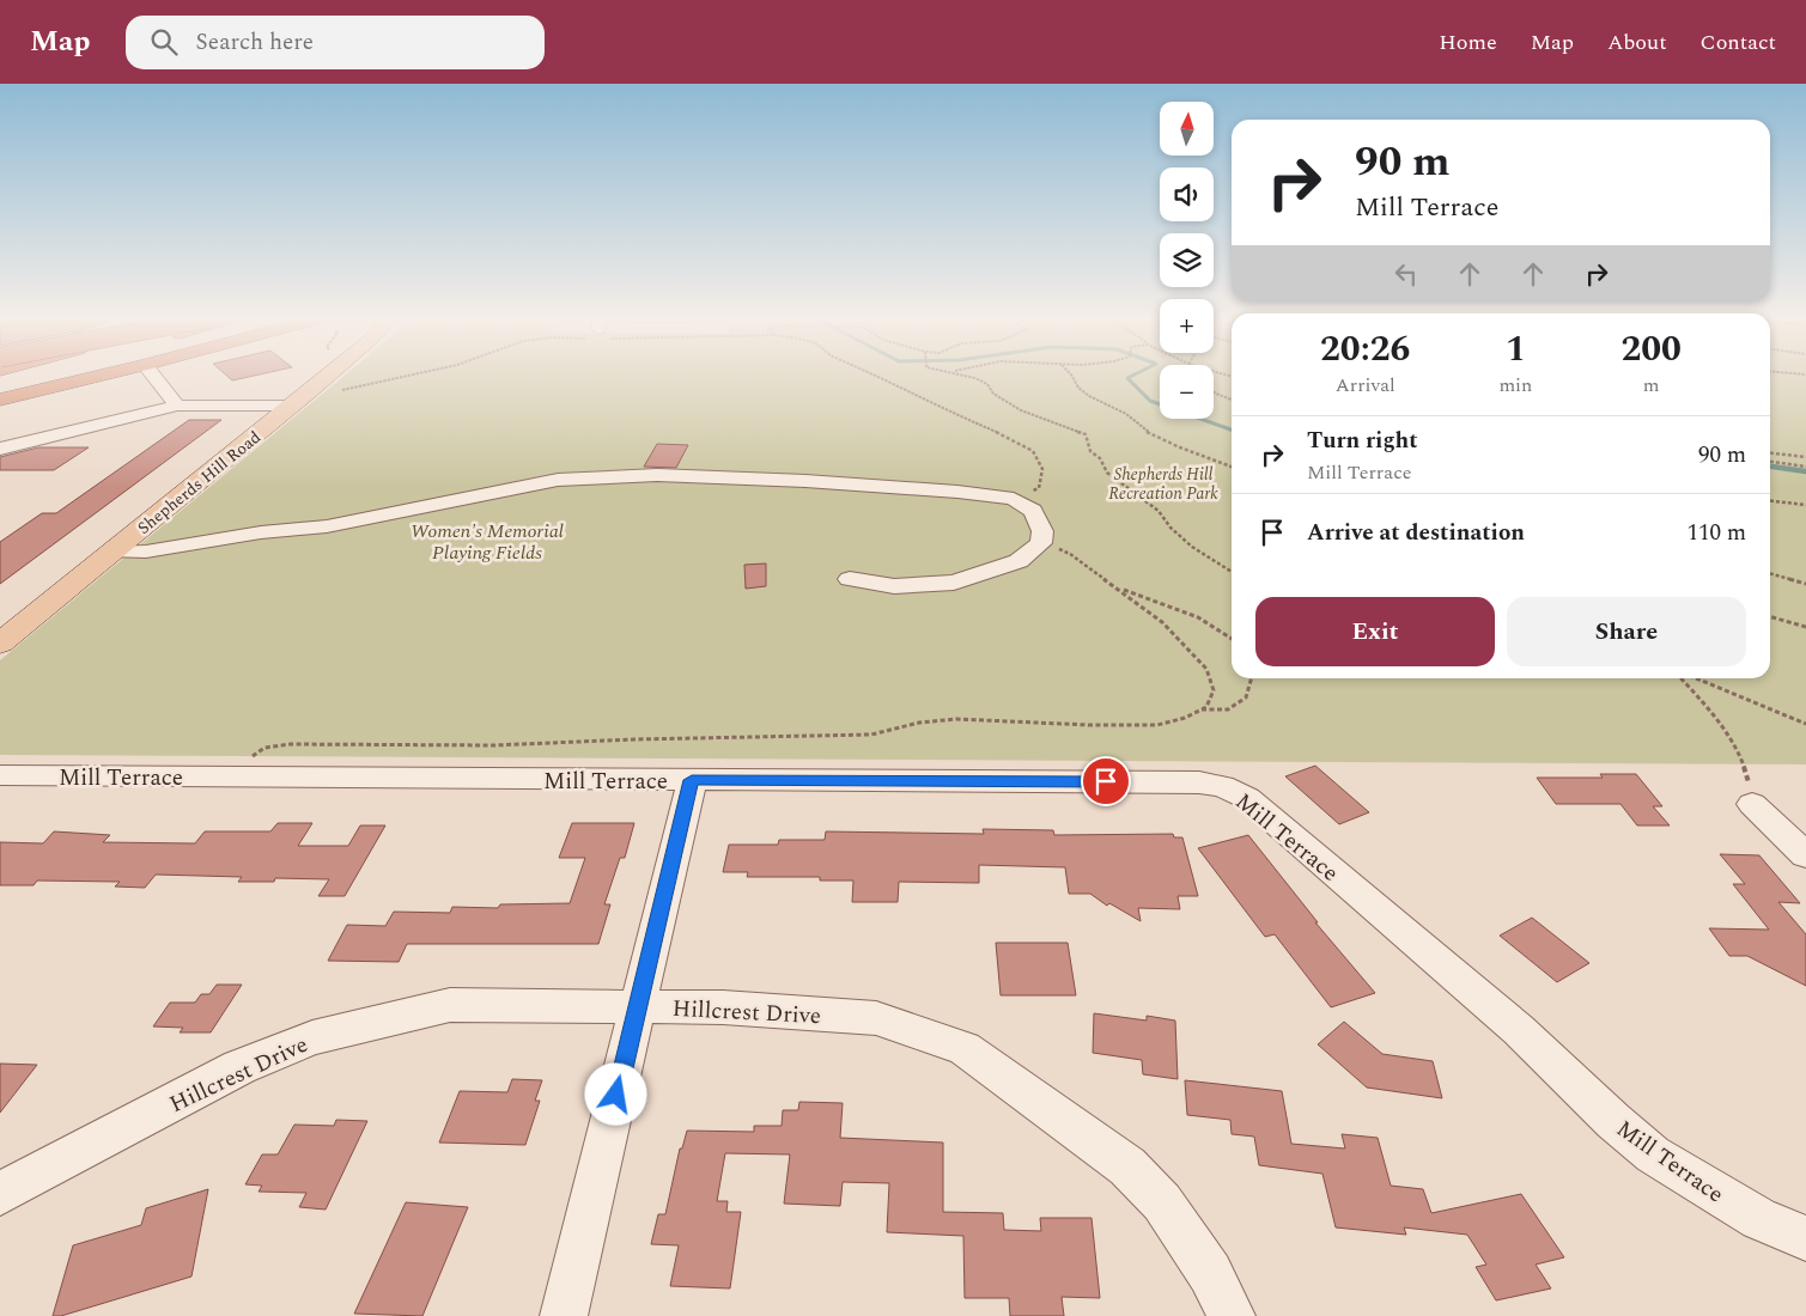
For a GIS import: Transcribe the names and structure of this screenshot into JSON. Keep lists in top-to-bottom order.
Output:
{
  "streets": {
    "main road": ["Shepherds Hill Road"],
    "street": ["Mill Terrace", "Hillcrest Drive"]
  },
  "parks": ["Shepherds Hill Recreation Park", "Women's Memorial Playing Fields"],
  "north": "top",
  "page": {
    "header": "Map",
    "search": "Search here",
    "nav": [
      "Home",
      "Map",
      "About",
      "Contact"
    ],
    "map_buttons": ["+", "−"],
    "turn": ["90 m", "Mill Terrace"],
    "eta": [
      "20:26",
      "Arrival",
      "1",
      "min",
      "200",
      "m"
    ],
    "list": [
      {
        "name": "Turn right",
        "note": "Mill Terrace",
        "value": "90 m"
      },
      {
        "name": "Arrive at destination",
        "value": "110 m"
      }
    ],
    "buttons": ["Exit", "Share"]
  }
}
